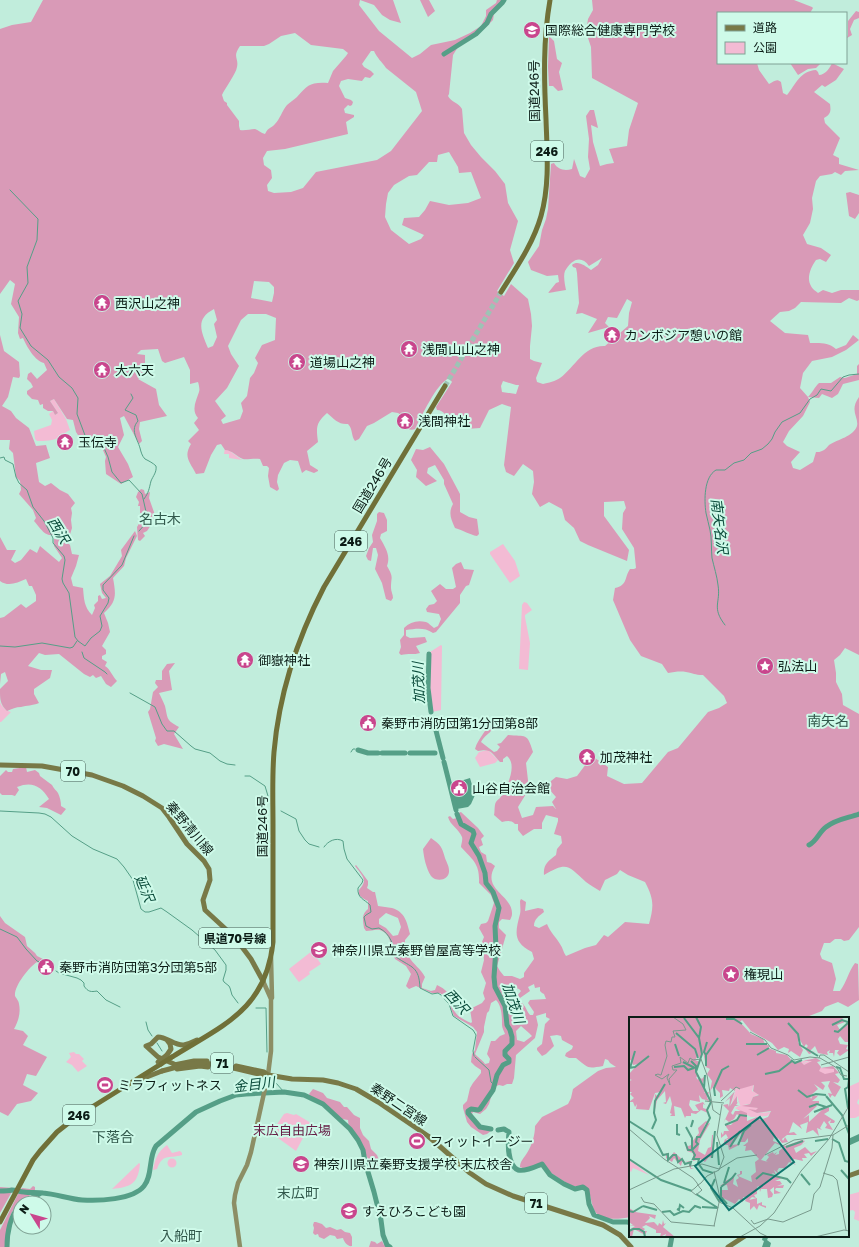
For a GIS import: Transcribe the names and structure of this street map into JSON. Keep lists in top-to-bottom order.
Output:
{
  "streets": {
    "highway": ["国道246号", "246"],
    "main road": [
      "70",
      "秦野清川線",
      "県道70号線",
      "71",
      "秦野二宮線"
    ]
  },
  "crossings": [
    ["国道246号", "秦野清川線"],
    ["国道246号", "71"],
    ["71", "秦野二宮線"]
  ],
  "districts": [
    "名古木",
    "南矢名",
    "下落合",
    "末広町",
    "入船町"
  ],
  "water": [
    "南矢名沢",
    "西沢",
    "加茂川",
    "延沢",
    "金目川"
  ],
  "parks": ["末広自由広場"],
  "places": {
    "school or university": [
      "国際総合健康専門学校",
      "神奈川県立秦野曽屋高等学校",
      "神奈川県立秦野支援学校 末広校舎",
      "すえひろこども園"
    ],
    "temple": [
      "西沢山之神",
      "カンボジア憩いの館",
      "浅間山山之神",
      "道場山之神",
      "大六天",
      "浅間神社",
      "玉伝寺",
      "御嶽神社",
      "加茂神社"
    ],
    "place": ["弘法山", "権現山"],
    "public building": ["秦野市消防団第1分団第8部", "山谷自治会館", "秦野市消防団第3分団第5部"],
    "sports": ["ミラフィットネス", "フィットイージー"]
  },
  "legend": ["道路", "公園"],
  "north": "top left"
}
